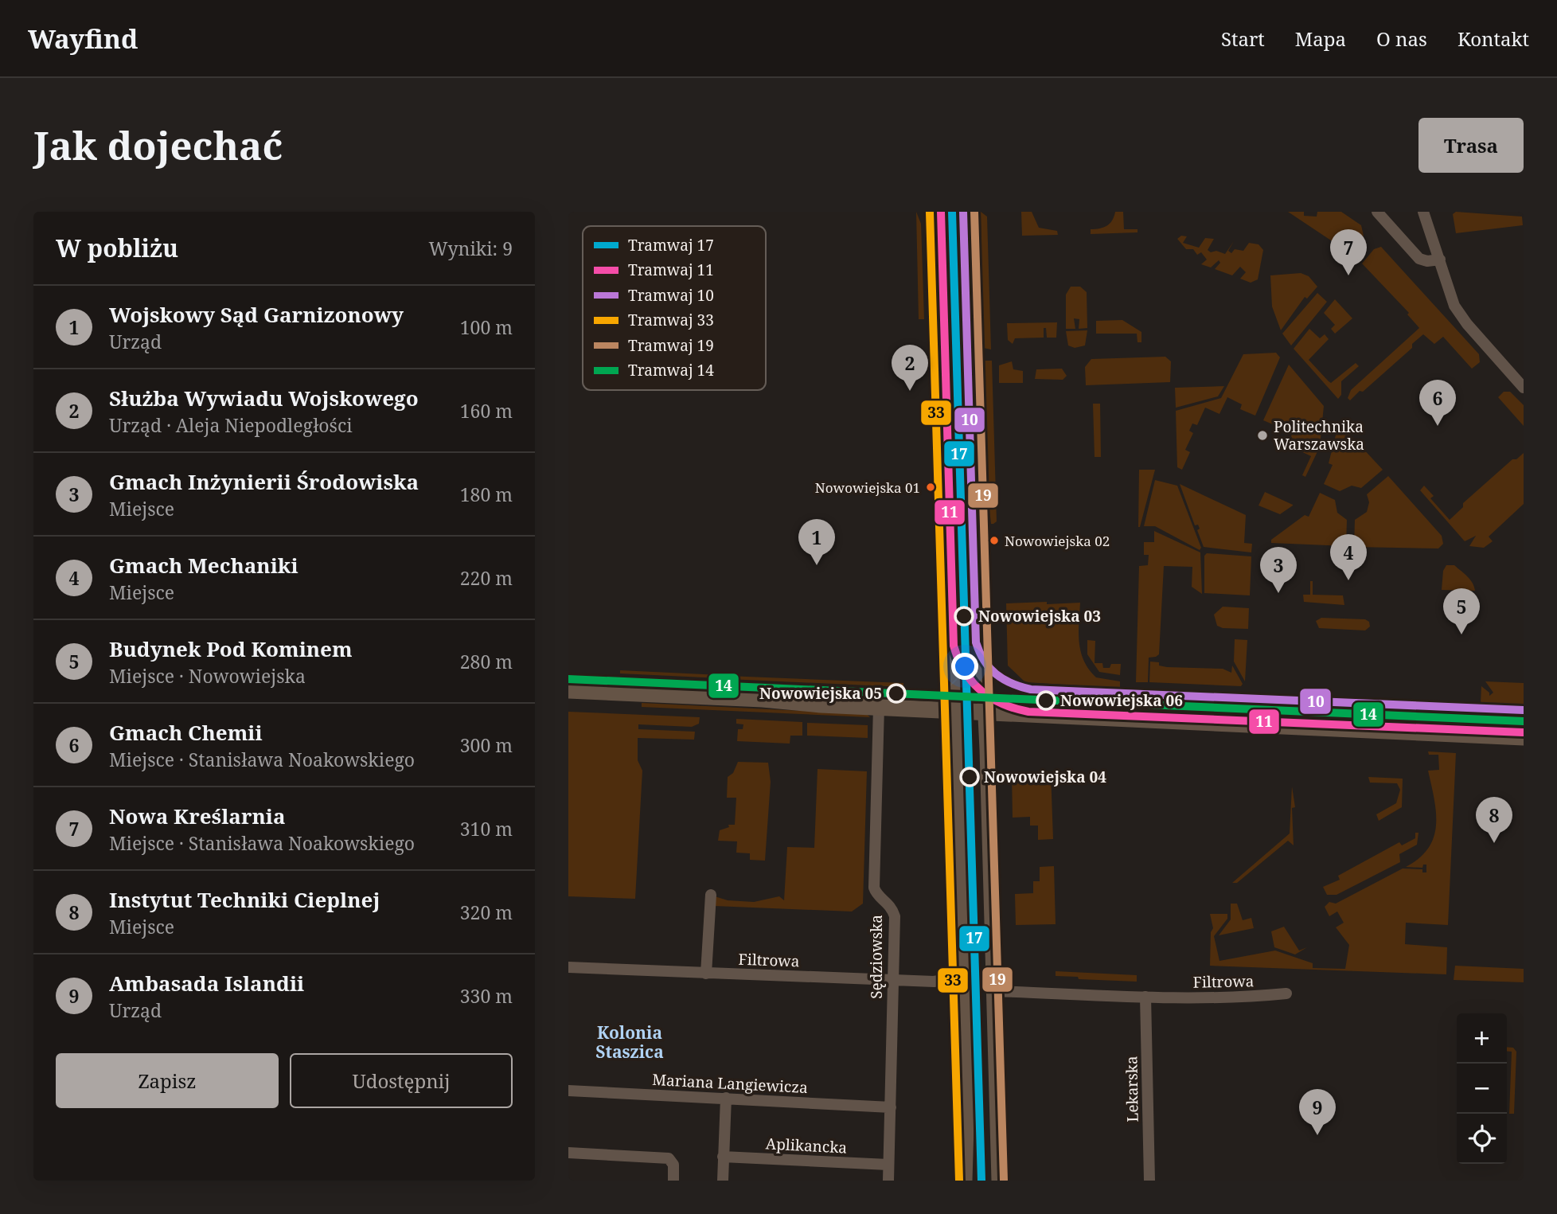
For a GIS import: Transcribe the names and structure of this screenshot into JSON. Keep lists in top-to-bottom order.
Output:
{
  "streets": {
    "street": [
      "Sędziowska",
      "Filtrowa",
      "Mariana Langiewicza",
      "Lekarska",
      "Aplikancka"
    ]
  },
  "crossings": [
    ["Sędziowska", "Filtrowa"],
    ["Sędziowska", "Mariana Langiewicza"],
    ["Sędziowska", "Aplikancka"],
    ["Filtrowa", "Lekarska"]
  ],
  "districts": ["Kolonia Staszica"],
  "places": [
    "Politechnika Warszawska",
    "Nowowiejska 01",
    "Nowowiejska 02",
    "Nowowiejska 03",
    "Nowowiejska 05",
    "Nowowiejska 06",
    "Nowowiejska 04"
  ],
  "lines": [
    "tram line 17",
    "tram line 11",
    "tram line 10",
    "tram line 19",
    "tram line 33",
    "tram line 14"
  ],
  "legend": [
    "Tramwaj 17",
    "Tramwaj 11",
    "Tramwaj 10",
    "Tramwaj 33",
    "Tramwaj 19",
    "Tramwaj 14"
  ],
  "page": {
    "header": "Wayfind",
    "nav": [
      "Start",
      "Mapa",
      "O nas",
      "Kontakt"
    ],
    "buttons": [
      "Trasa",
      ["Zapisz", "Udostępnij"]
    ],
    "title": "Jak dojechać",
    "heading": ["W pobliżu", "Wyniki: 9"],
    "pins": [
      "7",
      "2",
      "6",
      "1",
      "4",
      "3",
      "5",
      "8",
      "9"
    ],
    "list": [
      {
        "mark": "1",
        "name": "Wojskowy Sąd Garnizonowy",
        "note": "Urząd",
        "value": "100 m"
      },
      {
        "mark": "2",
        "name": "Służba Wywiadu Wojskowego",
        "note": "Urząd · Aleja Niepodległości",
        "value": "160 m"
      },
      {
        "mark": "3",
        "name": "Gmach Inżynierii Środowiska",
        "note": "Miejsce",
        "value": "180 m"
      },
      {
        "mark": "4",
        "name": "Gmach Mechaniki",
        "note": "Miejsce",
        "value": "220 m"
      },
      {
        "mark": "5",
        "name": "Budynek Pod Kominem",
        "note": "Miejsce · Nowowiejska",
        "value": "280 m"
      },
      {
        "mark": "6",
        "name": "Gmach Chemii",
        "note": "Miejsce · Stanisława Noakowskiego",
        "value": "300 m"
      },
      {
        "mark": "7",
        "name": "Nowa Kreślarnia",
        "note": "Miejsce · Stanisława Noakowskiego",
        "value": "310 m"
      },
      {
        "mark": "8",
        "name": "Instytut Techniki Cieplnej",
        "note": "Miejsce",
        "value": "320 m"
      },
      {
        "mark": "9",
        "name": "Ambasada Islandii",
        "note": "Urząd",
        "value": "330 m"
      }
    ],
    "map_buttons": ["+", "−"]
  }
}
